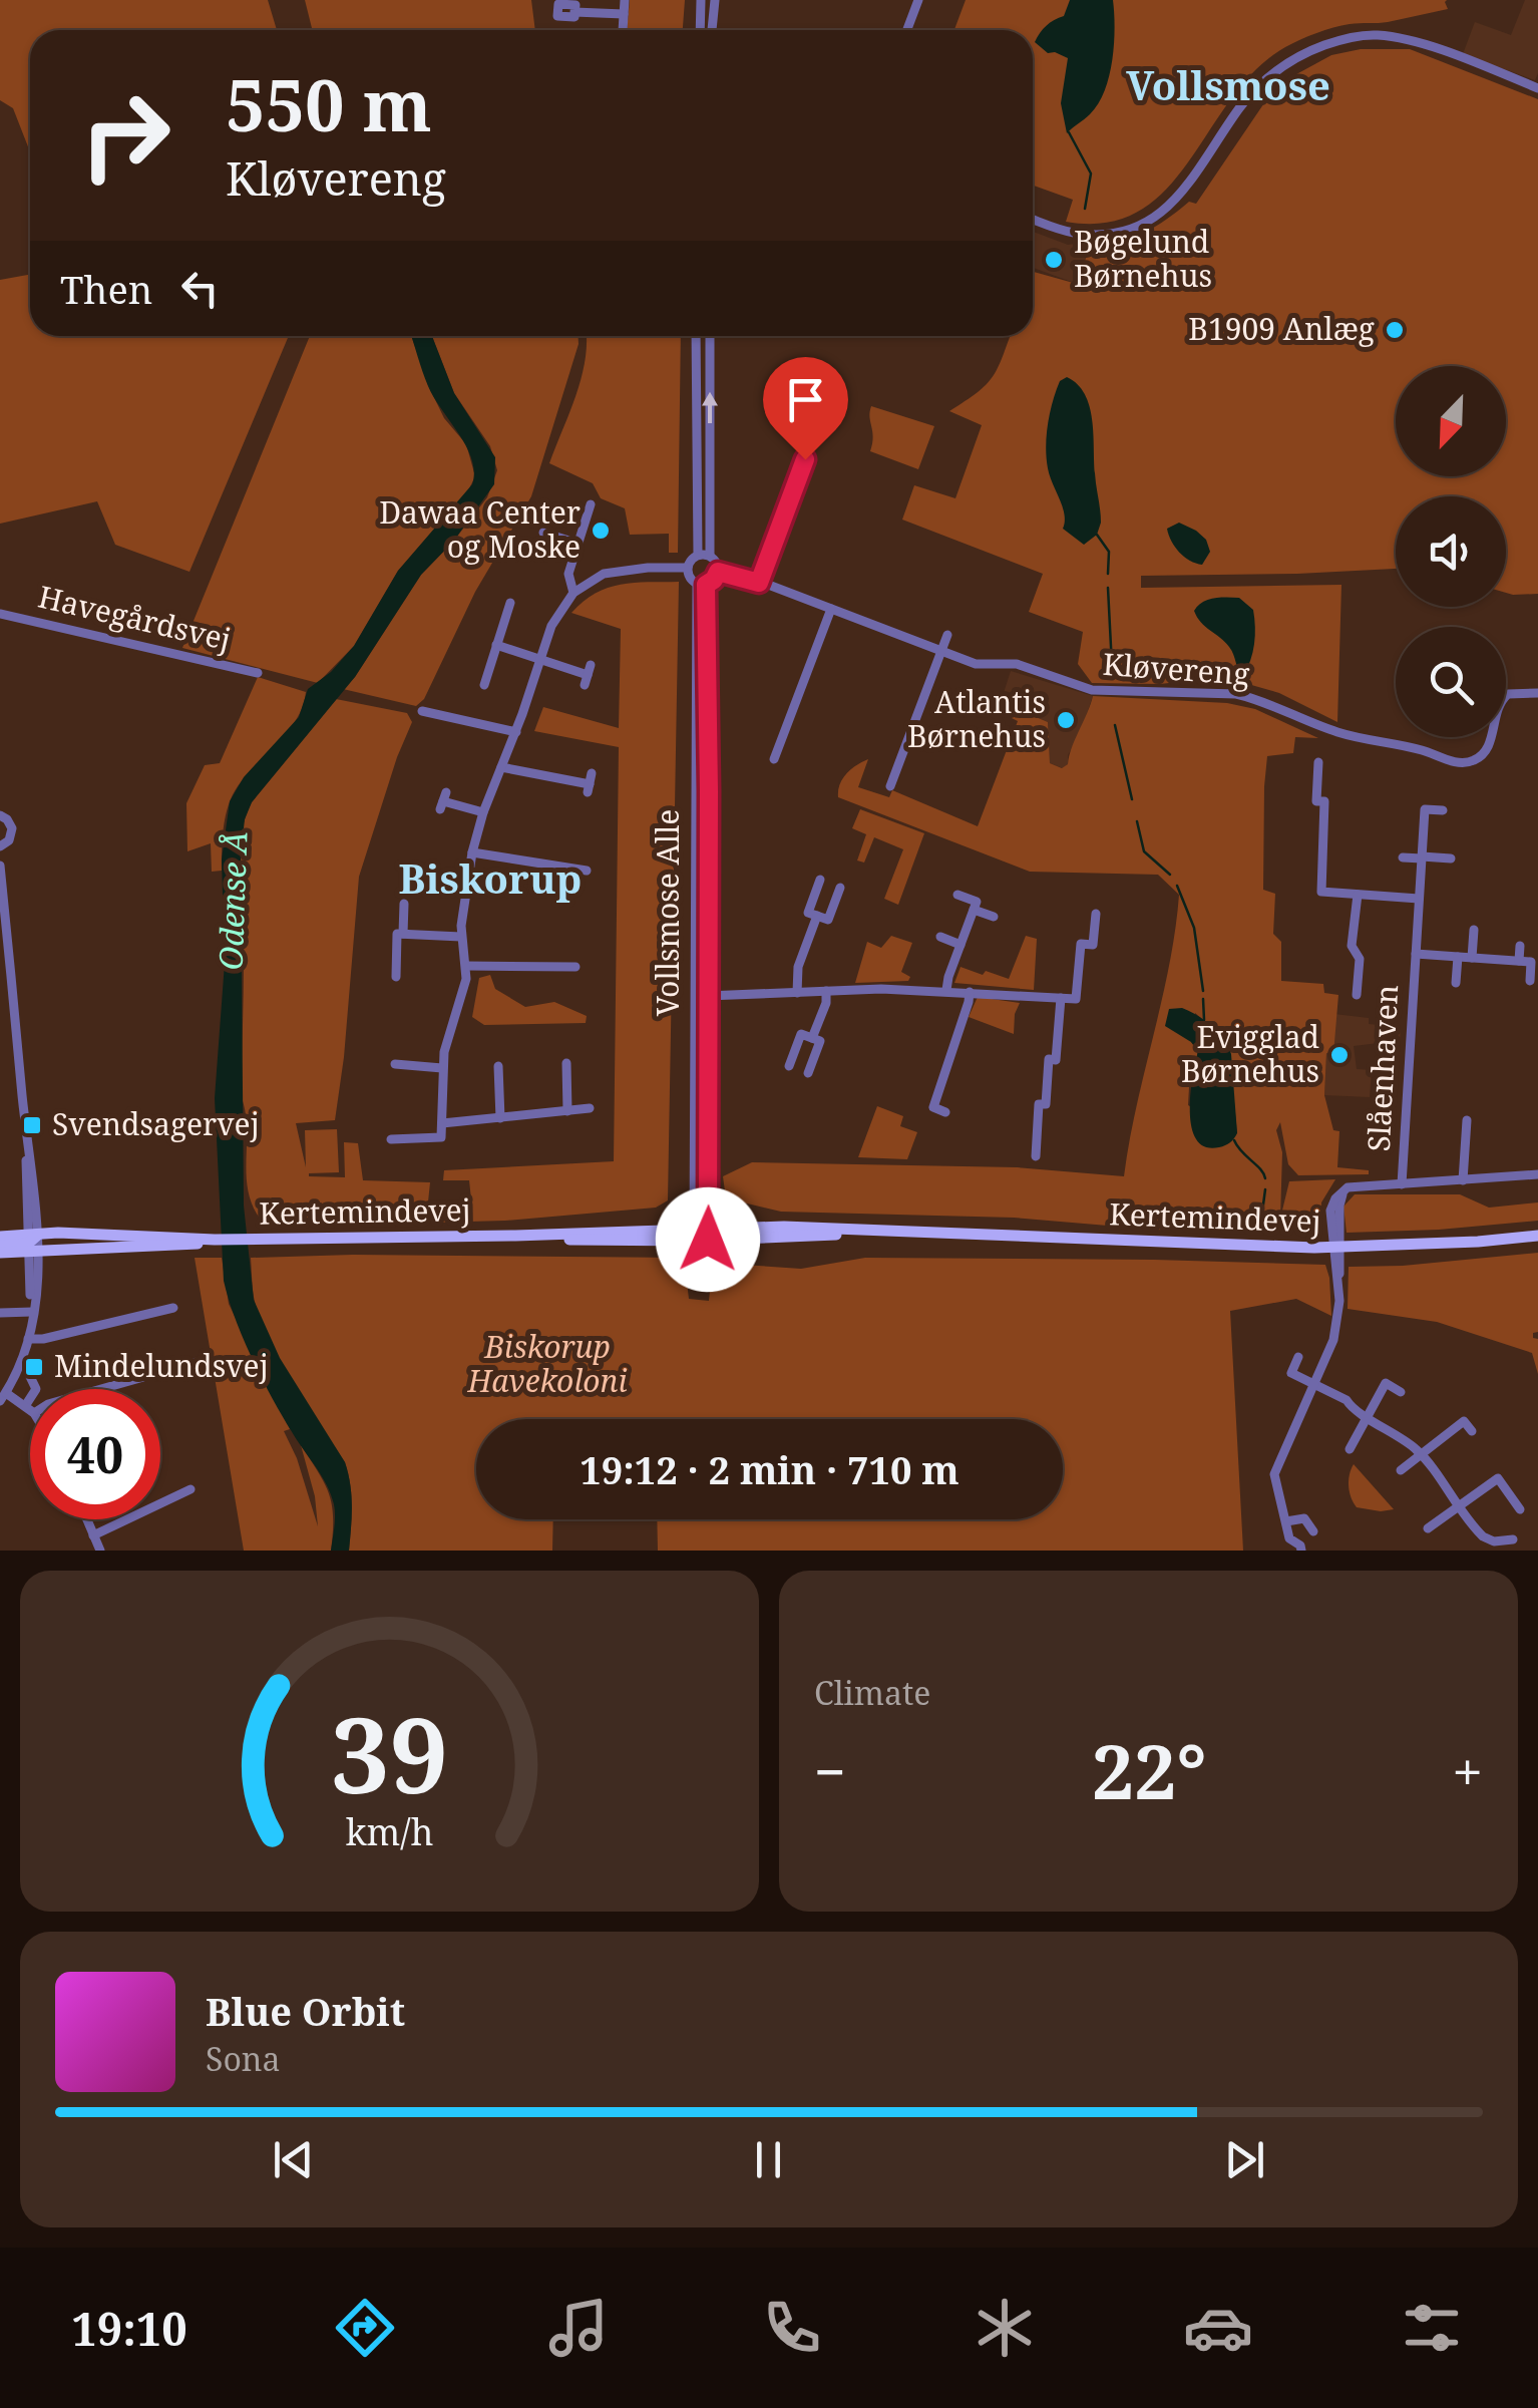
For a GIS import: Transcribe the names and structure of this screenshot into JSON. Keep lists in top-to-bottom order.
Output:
{
  "streets": {
    "main road": ["Kertemindevej"],
    "street": [
      "Havegårdsvej",
      "Kløvereng",
      "Vollsmose Alle",
      "Slåenhaven"
    ]
  },
  "crossings": [
    ["Kløvereng", "Vollsmose Alle"],
    ["Vollsmose Alle", "Kertemindevej"],
    ["Slåenhaven", "Kertemindevej"]
  ],
  "districts": ["Vollsmose", "Biskorup"],
  "water": ["Odense Å"],
  "parks": ["Biskorup Havekoloni"],
  "places": {
    "other": [
      "Bøgelund Børnehus",
      "B1909 Anlæg",
      "Dawaa Center og Moske",
      "Atlantis Børnehus",
      "Evigglad Børnehus"
    ],
    "transit": ["Svendsagervej", "Mindelundsvej"]
  },
  "north": "bottom left",
  "page": {
    "turn": ["550 m", "Kløvereng"],
    "then": "Then",
    "limit": "40",
    "trip": "19:12 · 2 min · 710 m",
    "tile": "Climate",
    "heat": ["−", "22°", "+"],
    "song": ["Blue Orbit", "Sona"],
    "tabs": "19:10",
    "gauge": ["39", "km/h"]
  }
}
